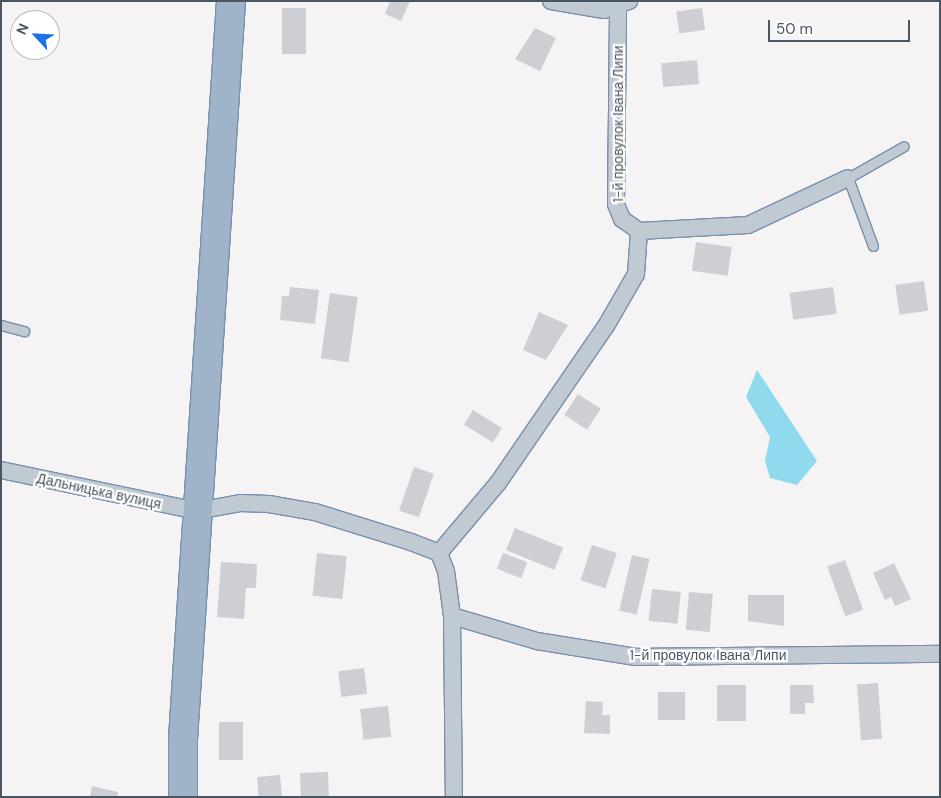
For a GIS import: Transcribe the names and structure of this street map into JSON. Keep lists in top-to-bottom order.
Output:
{
  "streets": {
    "street": ["1-й провулок Івана Липи", "Дальницька вулиця"]
  },
  "scale_bar": "50 m",
  "north": "top left"
}
